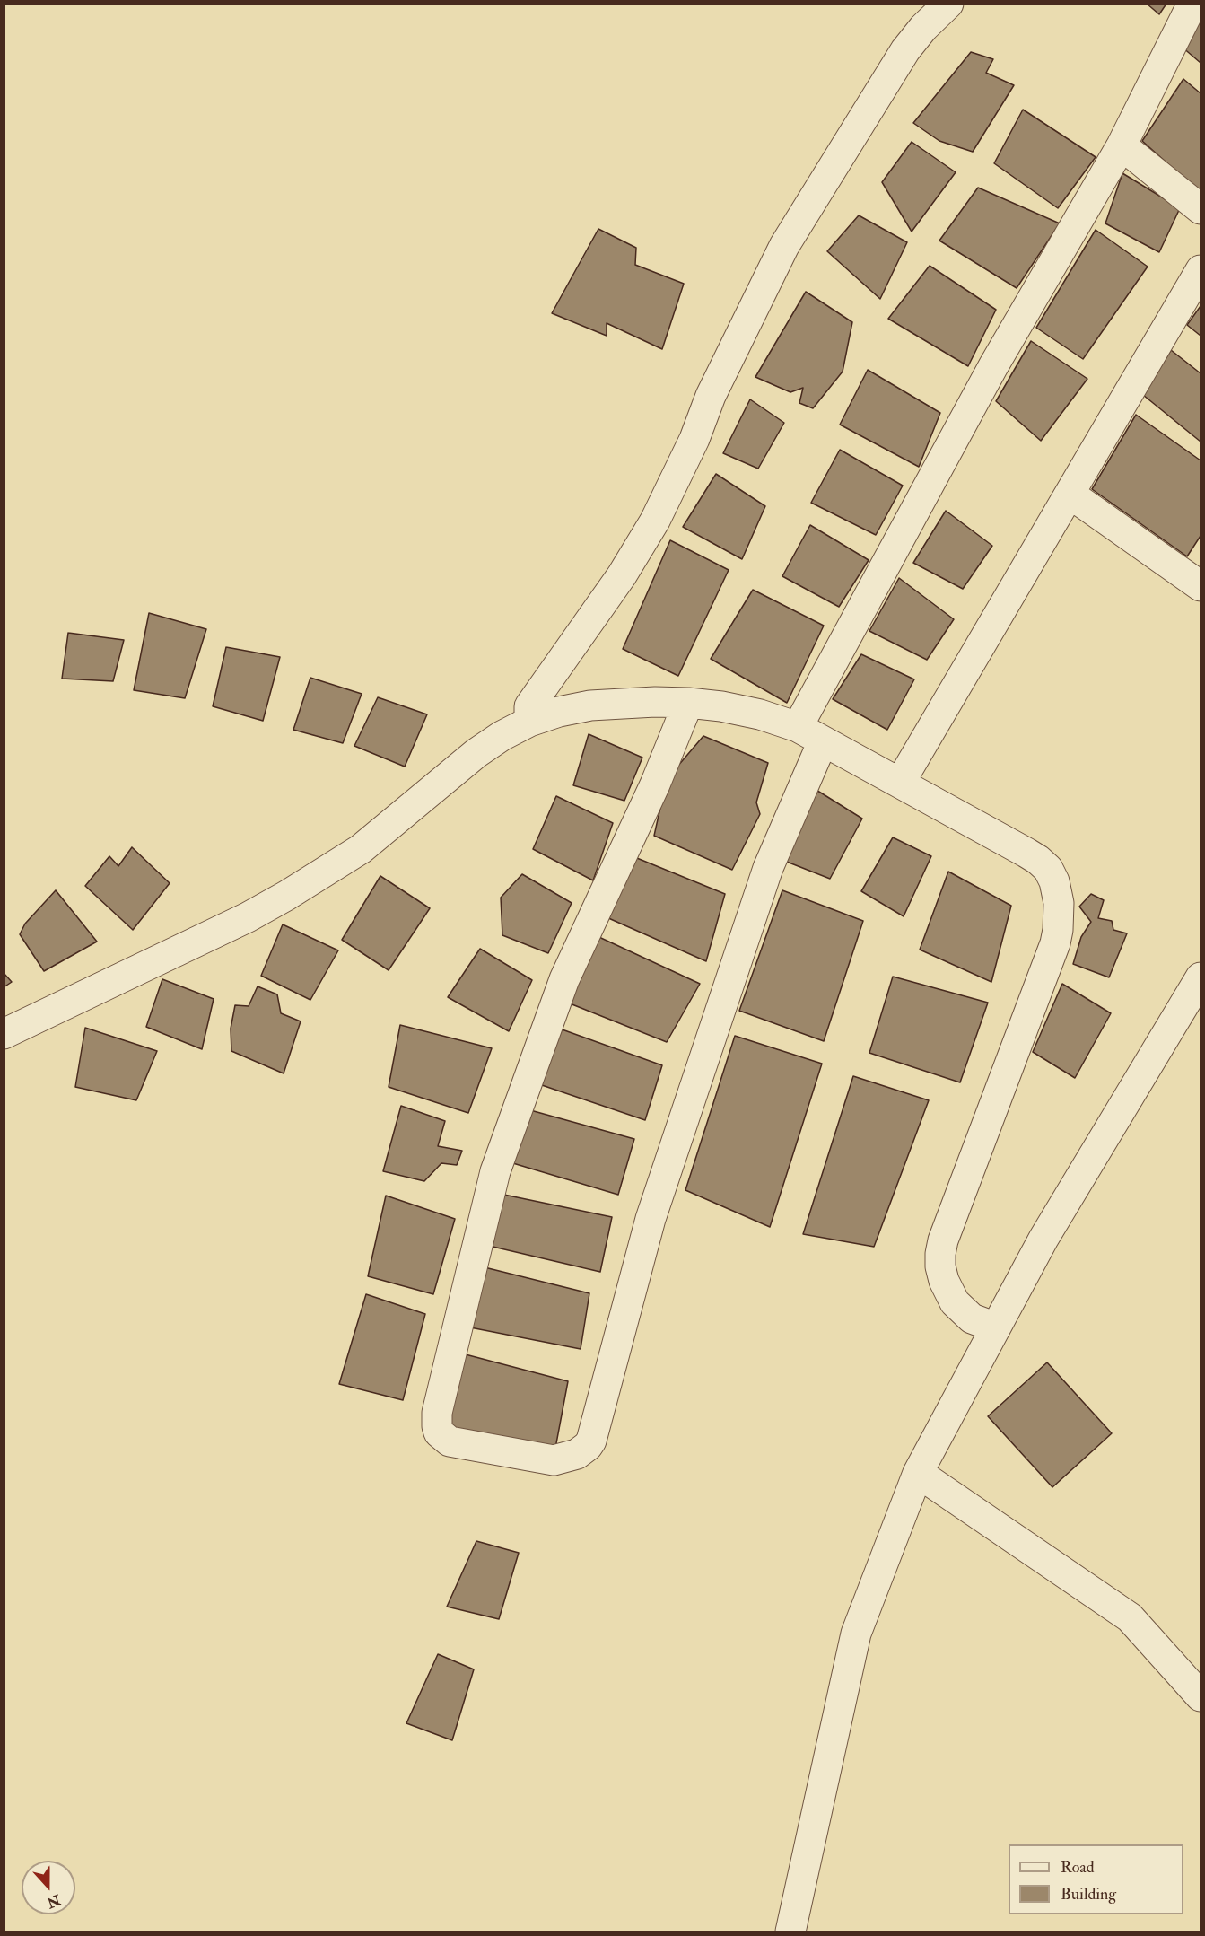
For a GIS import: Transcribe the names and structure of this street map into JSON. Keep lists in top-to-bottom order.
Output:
{
  "legend": ["Road", "Building"],
  "north": "bottom"
}
